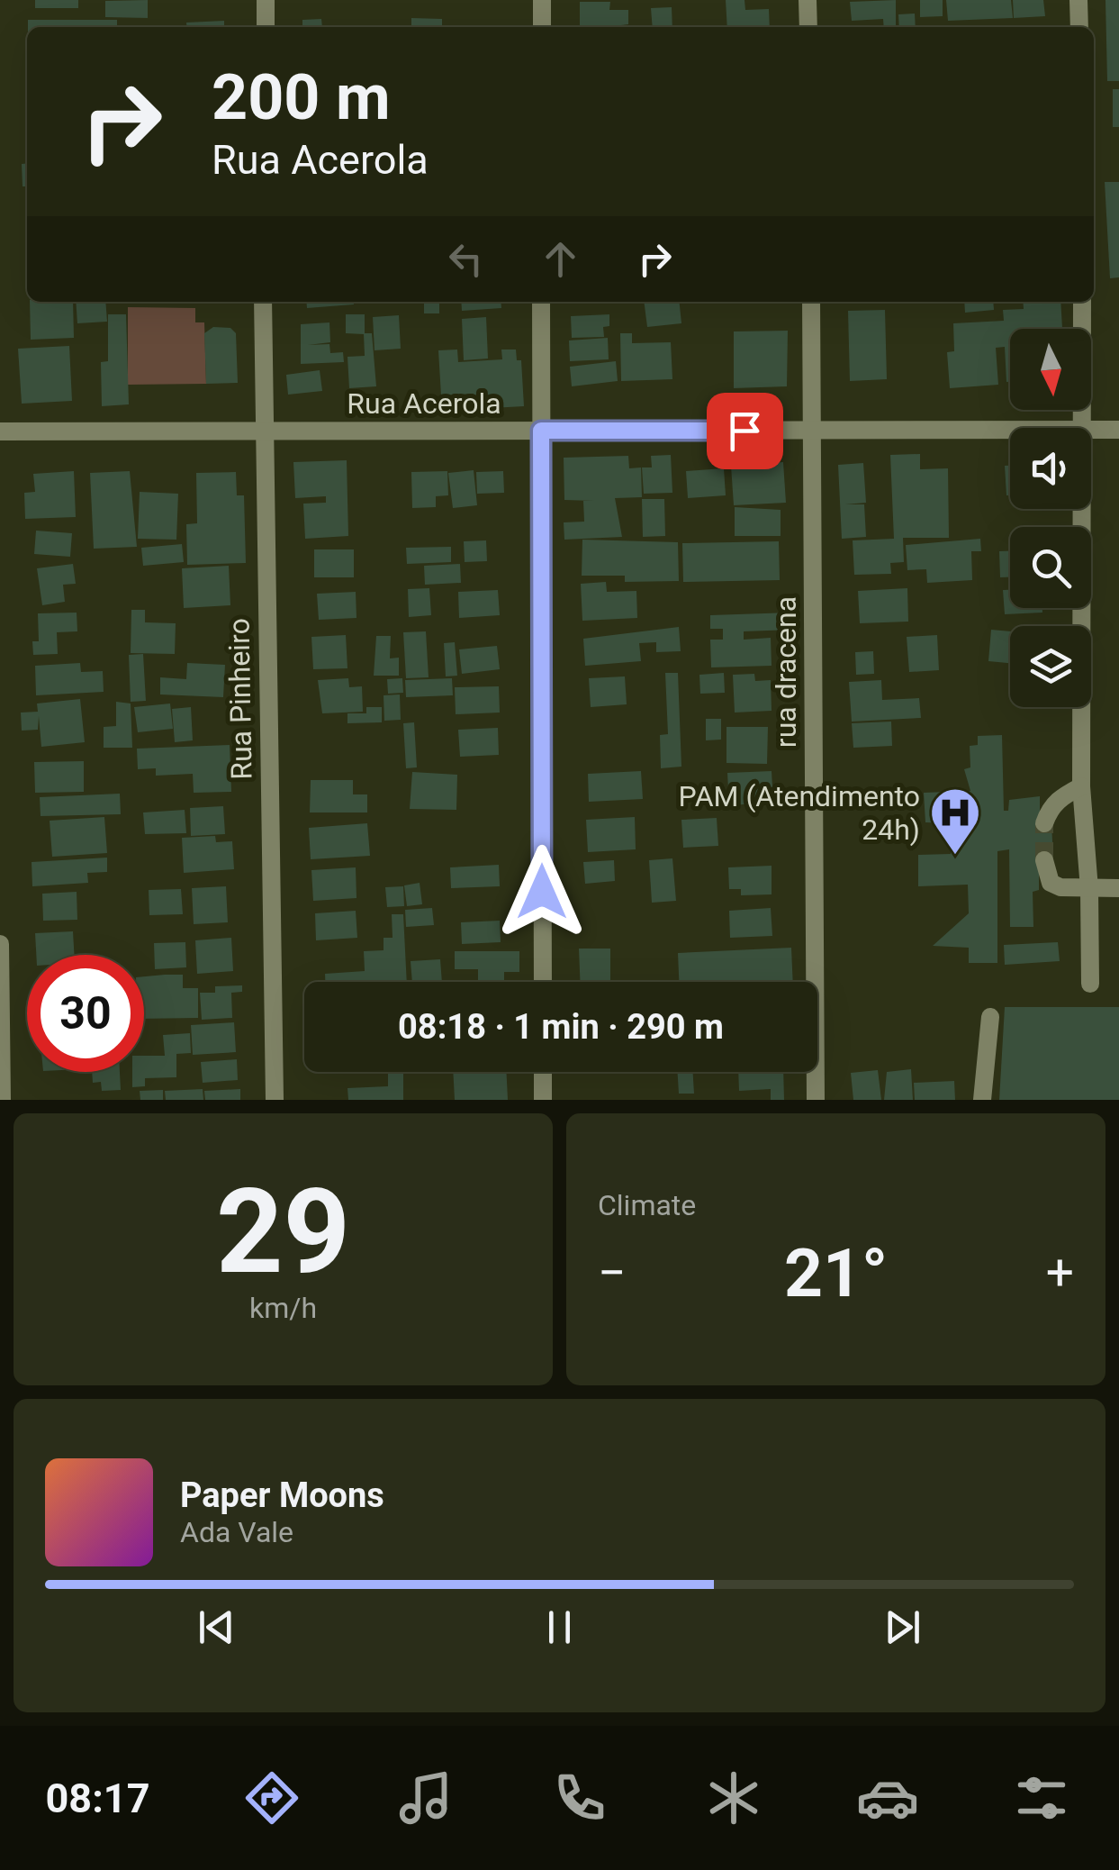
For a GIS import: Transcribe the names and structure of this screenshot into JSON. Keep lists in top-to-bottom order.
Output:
{
  "streets": {
    "street": ["Rua Acerola", "rua dracena", "Rua Pinheiro"]
  },
  "crossings": [
    ["Rua Acerola", "rua dracena"],
    ["Rua Acerola", "Rua Pinheiro"]
  ],
  "places": {
    "hospital": ["PAM (Atendimento 24h)"]
  },
  "north": "bottom",
  "page": {
    "turn": ["200 m", "Rua Acerola"],
    "limit": "30",
    "trip": "08:18 · 1 min · 290 m",
    "tile": [
      ["29", "km/h"],
      "Climate"
    ],
    "heat": ["−", "21°", "+"],
    "song": ["Paper Moons", "Ada Vale"],
    "tabs": "08:17"
  }
}
